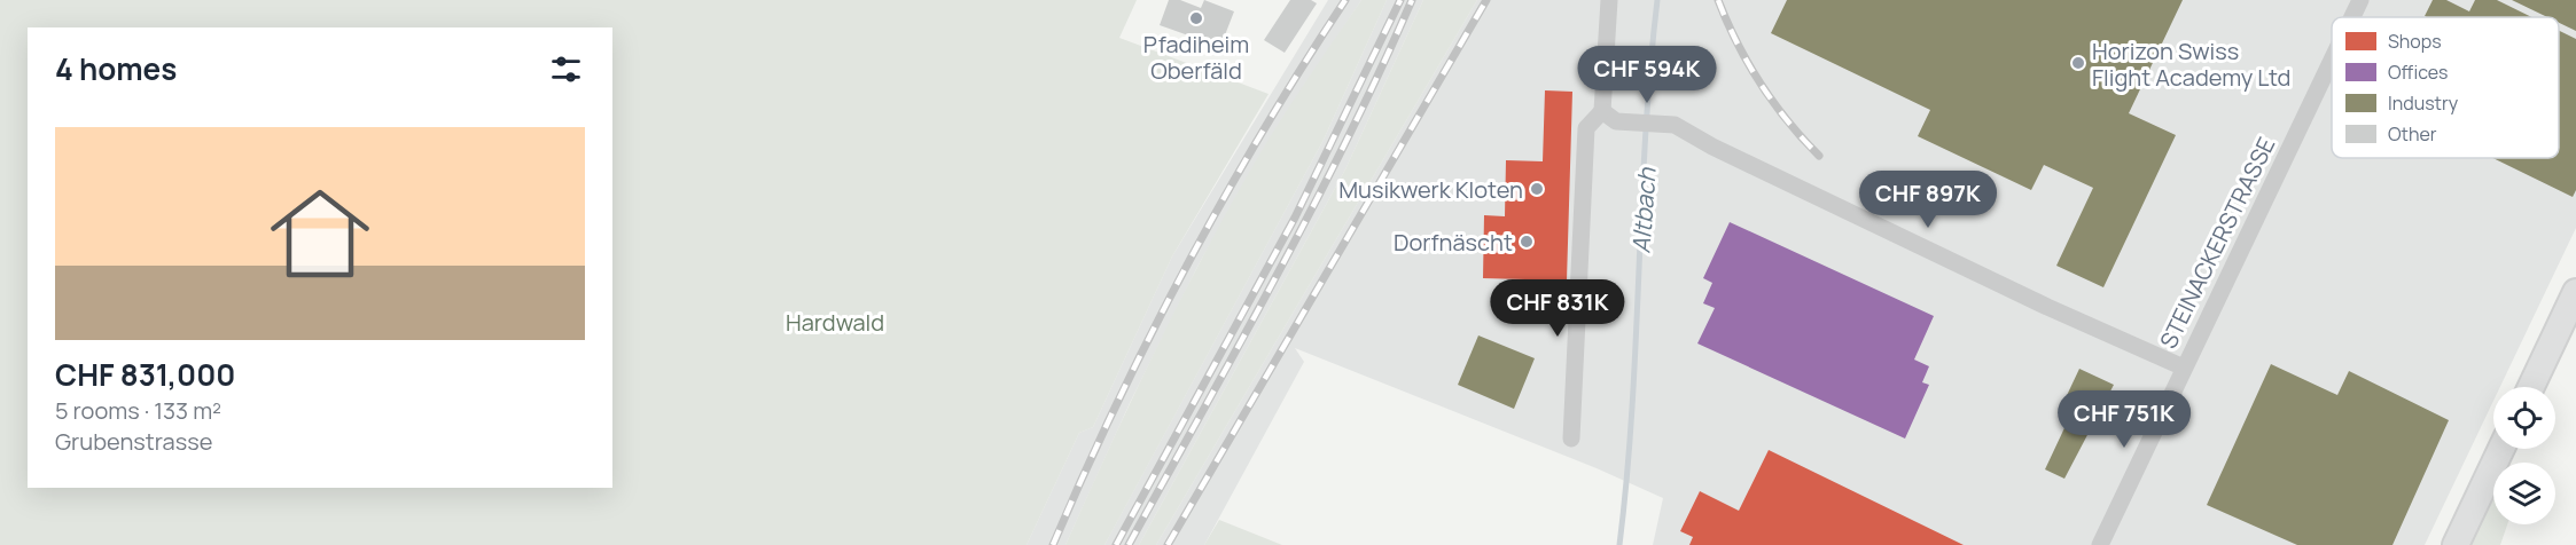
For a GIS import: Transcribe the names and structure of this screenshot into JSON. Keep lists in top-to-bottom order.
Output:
{
  "streets": {
    "street": ["STEINACKERSTRASSE"]
  },
  "water": ["Altbach"],
  "parks": ["Hardwald"],
  "places": [
    "Pfadiheim Oberfäld",
    "Horizon Swiss Flight Academy Ltd",
    "Musikwerk Kloten",
    "Dorfnäscht"
  ],
  "legend": [
    "Shops",
    "Offices",
    "Industry",
    "Other"
  ],
  "page": {
    "heading": "4 homes",
    "price": [
      "CHF 594K",
      "CHF 897K",
      "CHF 831K",
      "CHF 751K"
    ],
    "list": [
      {
        "name": "CHF 831,000",
        "note": "5 rooms · 133 m² · Grubenstrasse"
      }
    ]
  }
}
